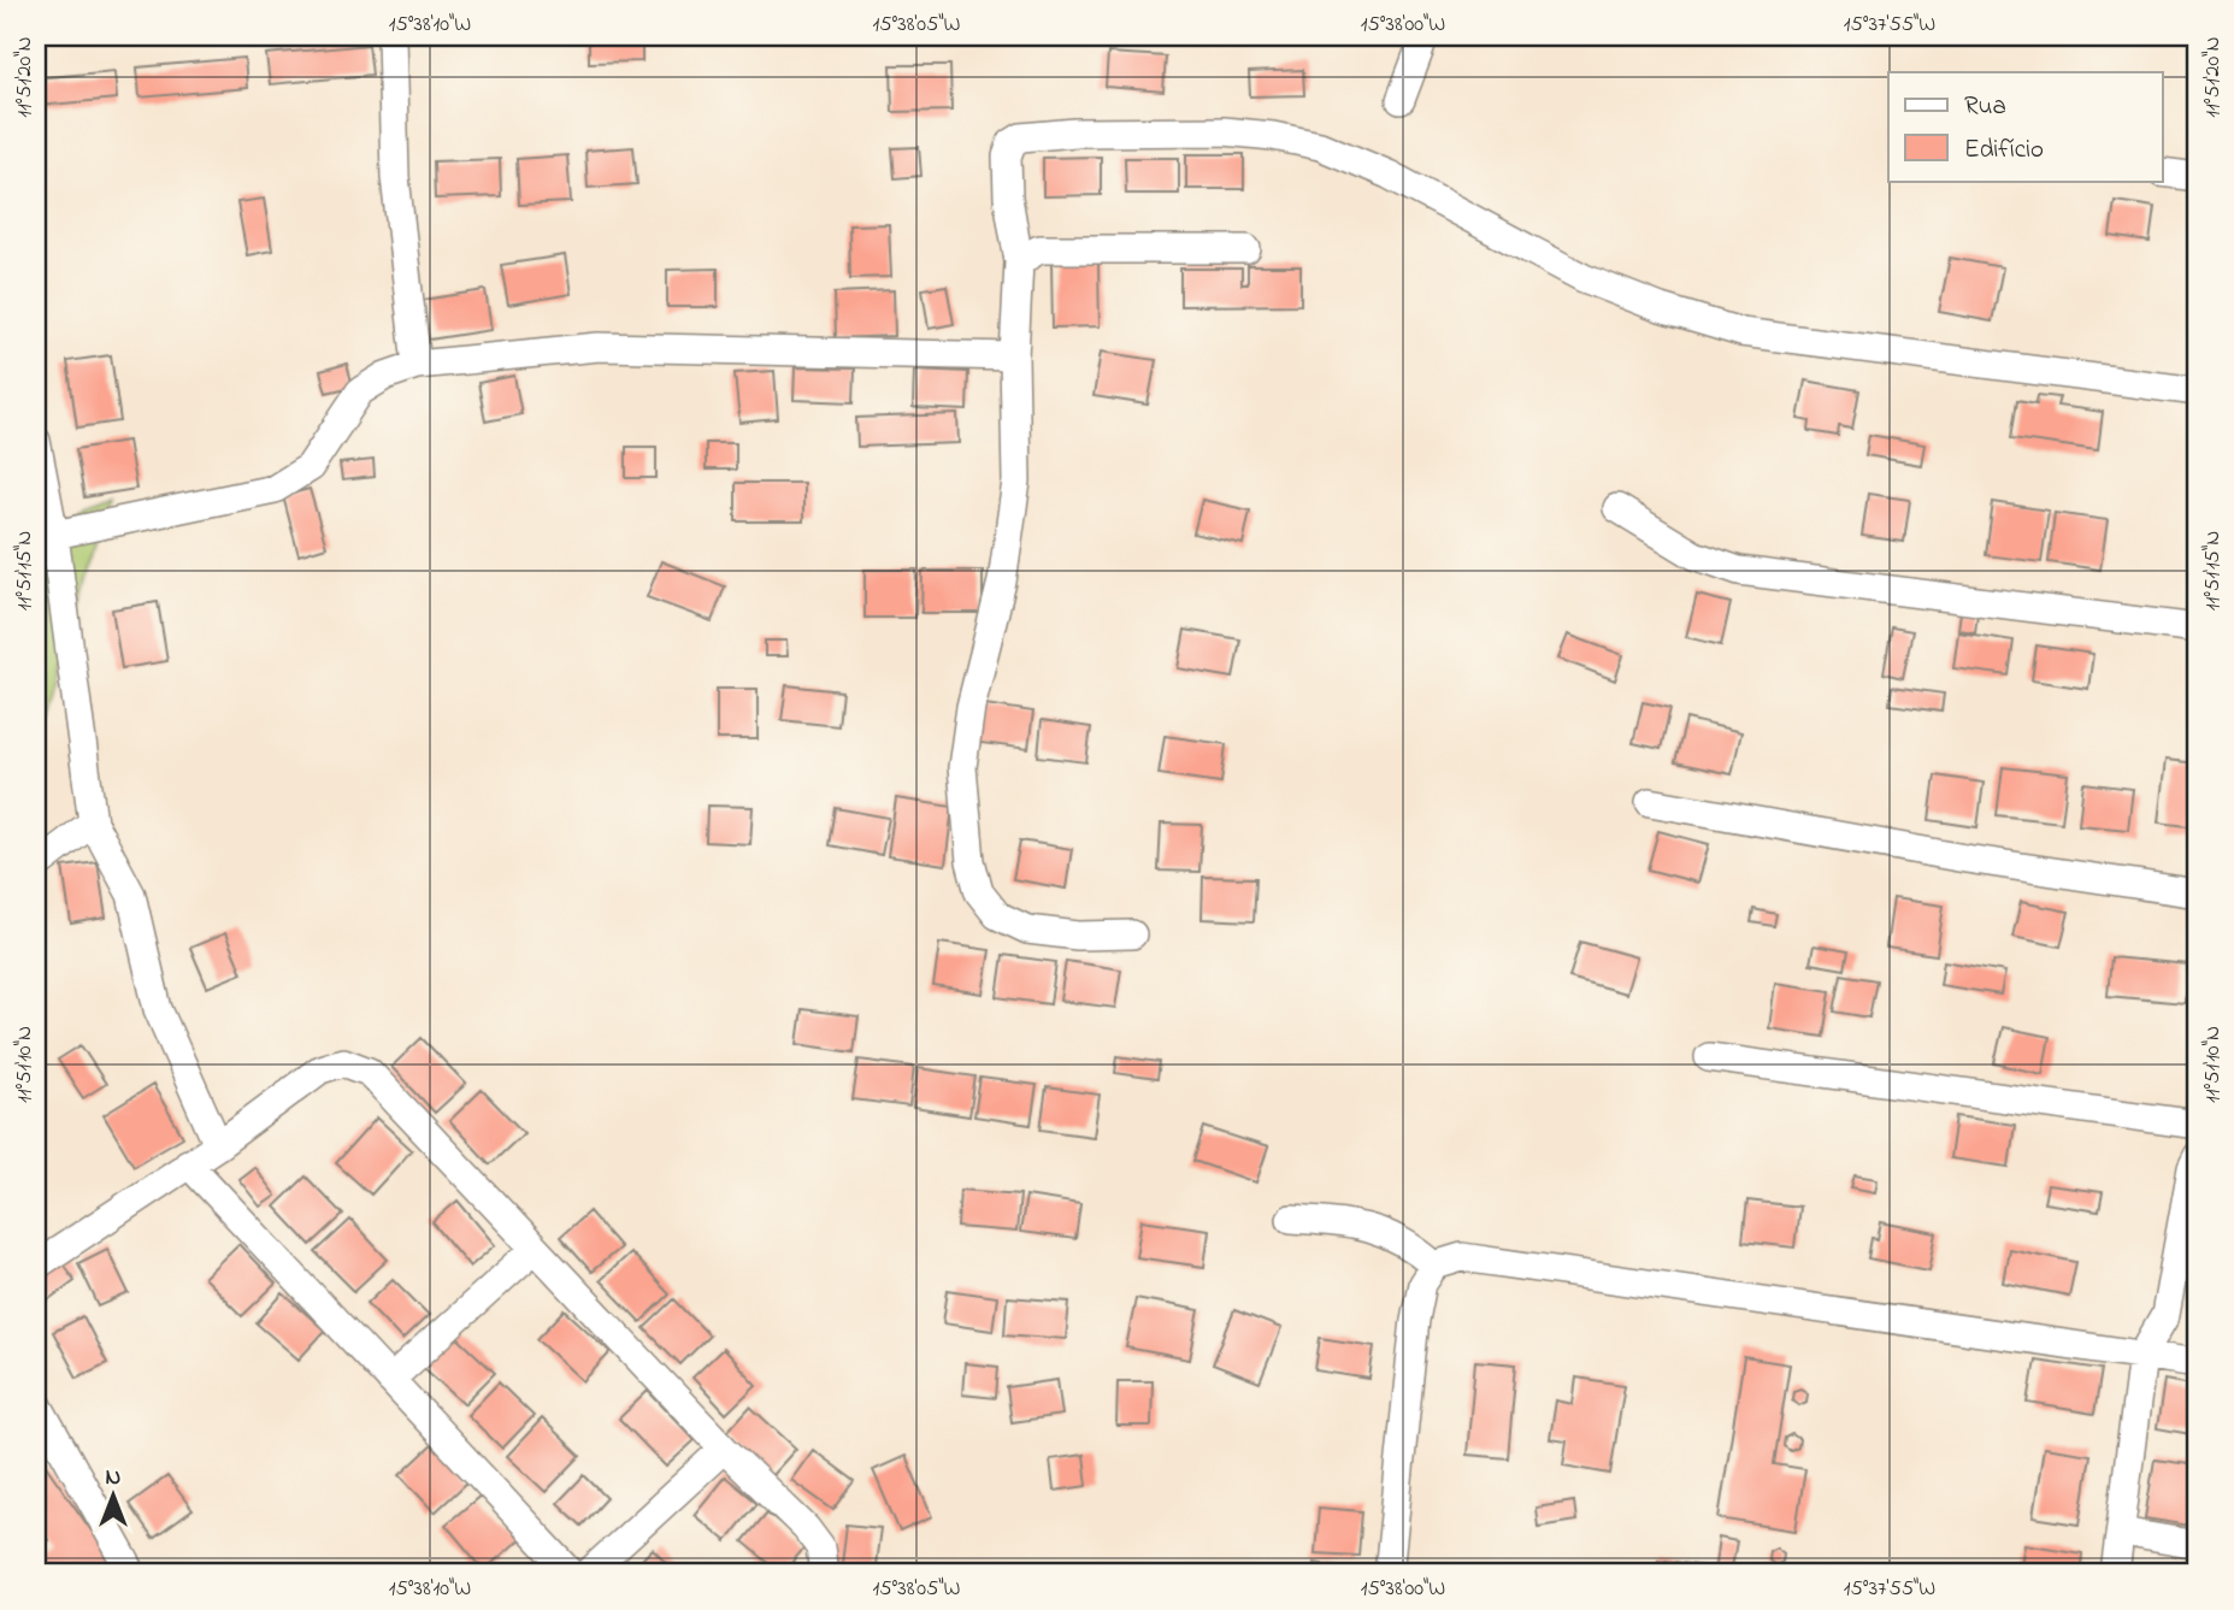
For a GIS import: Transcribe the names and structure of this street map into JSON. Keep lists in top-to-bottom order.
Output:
{
  "legend": ["Rua", "Edifício"],
  "north": "top",
  "coordinates": [
    "15°38'10\"W",
    "15°38'05\"W",
    "15°38'00\"W",
    "15°37'55\"W",
    "11°51'20\"N",
    "11°51'15\"N",
    "11°51'10\"N"
  ]
}
